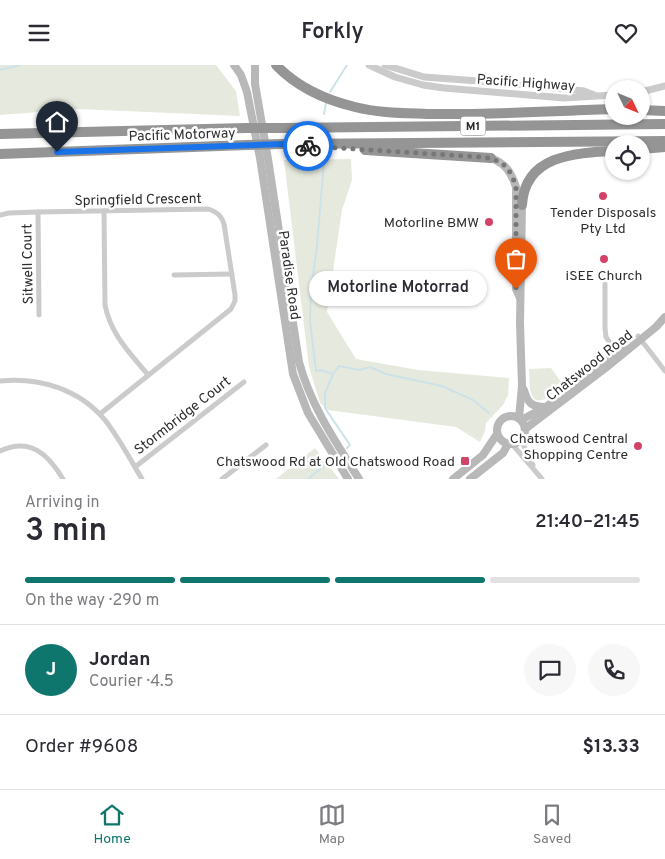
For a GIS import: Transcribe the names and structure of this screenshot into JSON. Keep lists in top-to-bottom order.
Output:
{
  "streets": {
    "highway": ["M1", "Pacific Motorway"],
    "main road": ["Paradise Road", "Chatswood Road"],
    "street": [
      "Pacific Highway",
      "Springfield Crescent",
      "Sitwell Court",
      "Stormbridge Court"
    ]
  },
  "crossings": [
    ["Springfield Crescent", "Sitwell Court"]
  ],
  "places": {
    "other": [
      "Tender Disposals Pty Ltd",
      "Motorline BMW",
      "iSEE Church",
      "Motorline Motorrad",
      "Chatswood Central Shopping Centre"
    ],
    "transit": ["Chatswood Rd at Old Chatswood Road"]
  },
  "north": "bottom right",
  "page": {
    "header": "Forkly",
    "bubble": "Motorline Motorrad",
    "heading": ["3 min", "Arriving in", "21:40–21:45"],
    "panel": [
      "Jordan",
      "Courier · 4.5",
      "Order #9608",
      "$13.33"
    ],
    "bar": "On the way · 290 m",
    "round": "J",
    "tabs": ["Home", "Map", "Saved"]
  }
}
